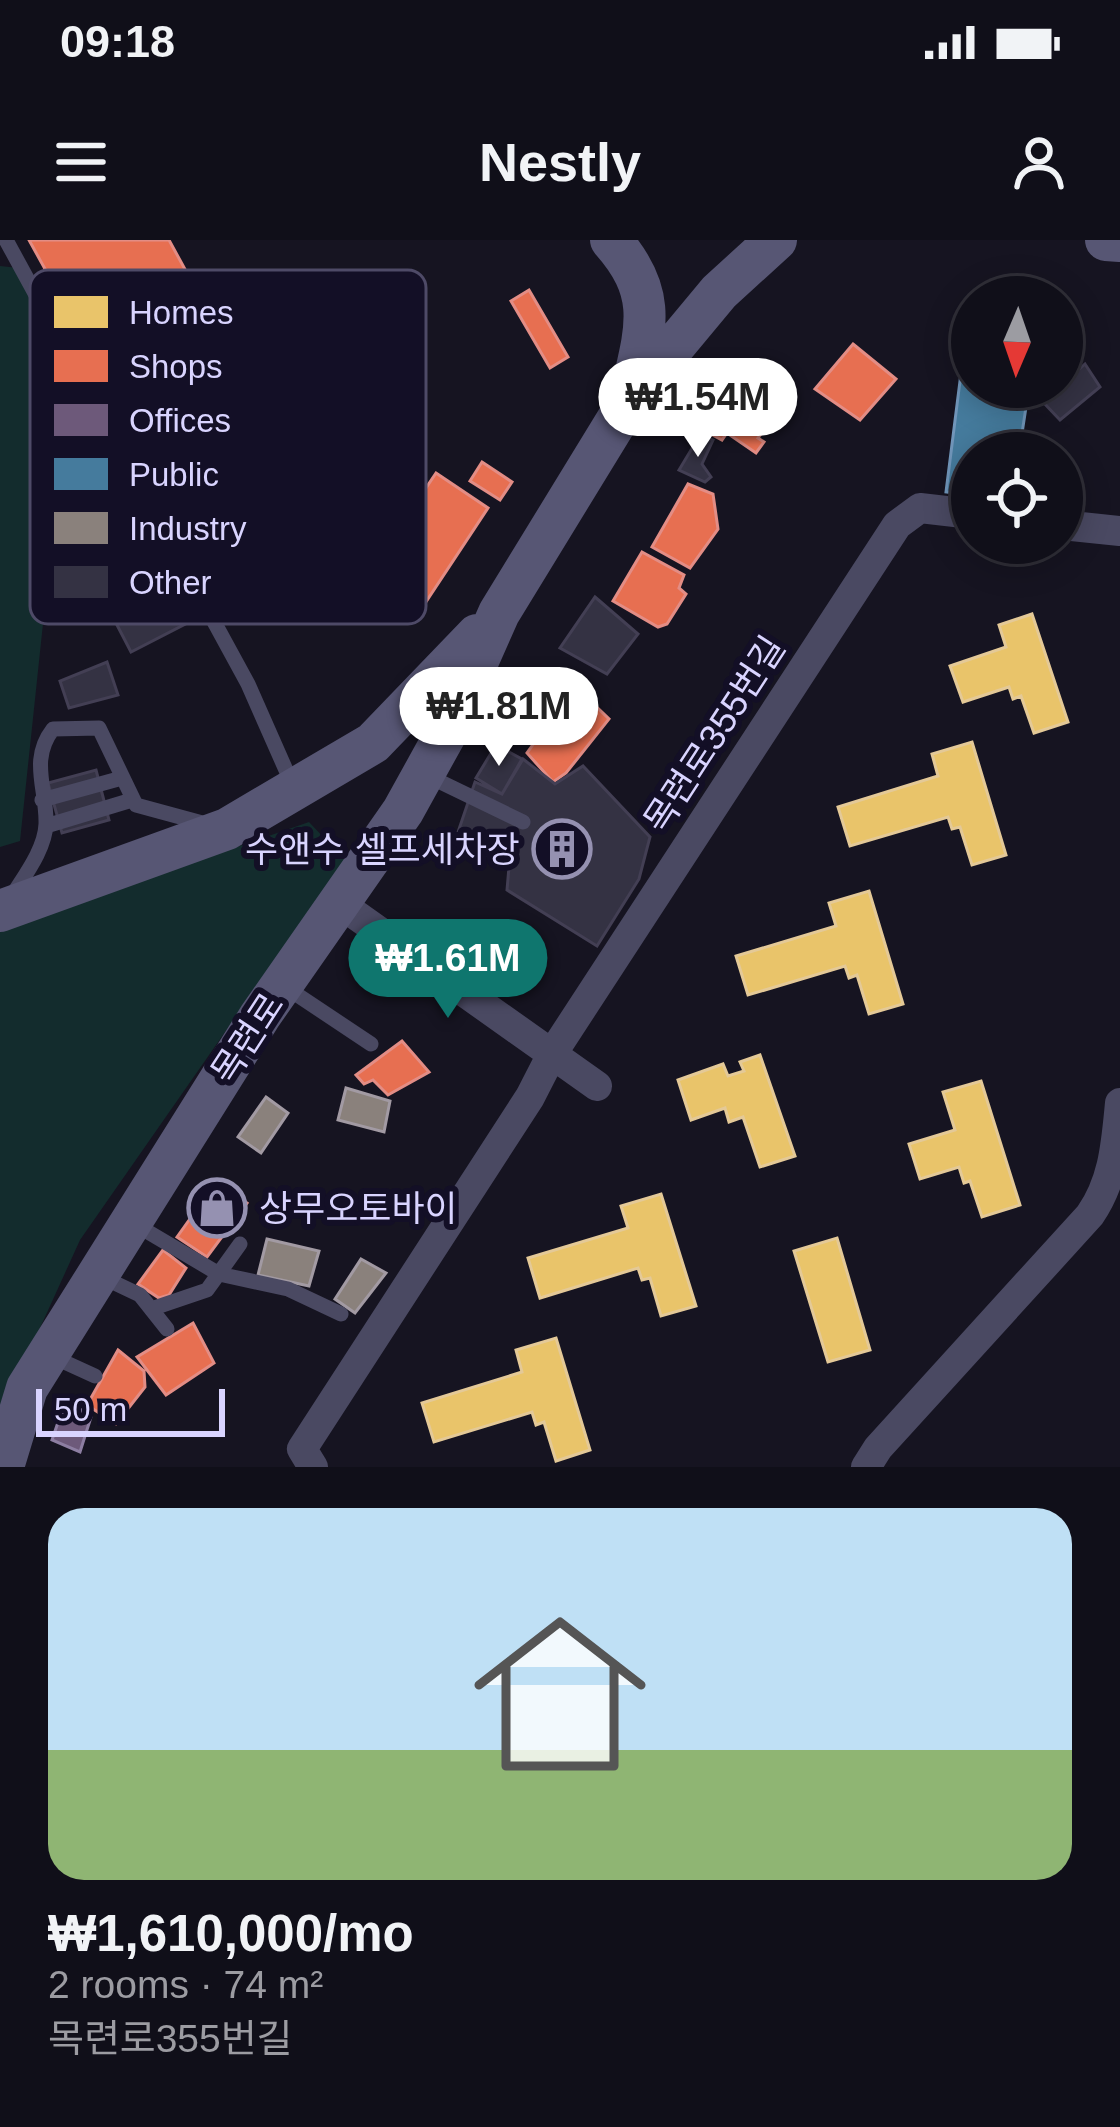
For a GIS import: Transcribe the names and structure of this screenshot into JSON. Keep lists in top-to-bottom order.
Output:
{
  "streets": {
    "main road": ["목련로"],
    "street": ["목련로355번길"]
  },
  "places": {
    "building": ["수앤수 셀프세차장"],
    "shop": ["상무오토바이"]
  },
  "legend": [
    "Homes",
    "Shops",
    "Offices",
    "Public",
    "Industry",
    "Other"
  ],
  "scale_bar": "50 m",
  "north": "bottom",
  "page": {
    "status": "09:18",
    "header": "Nestly",
    "price": ["₩1.54M", "₩1.81M", "₩1.61M"],
    "scale": "50 m",
    "list": [
      {
        "name": "₩1,610,000/mo",
        "note": "2 rooms · 74 m² · 목련로355번길"
      }
    ]
  }
}
